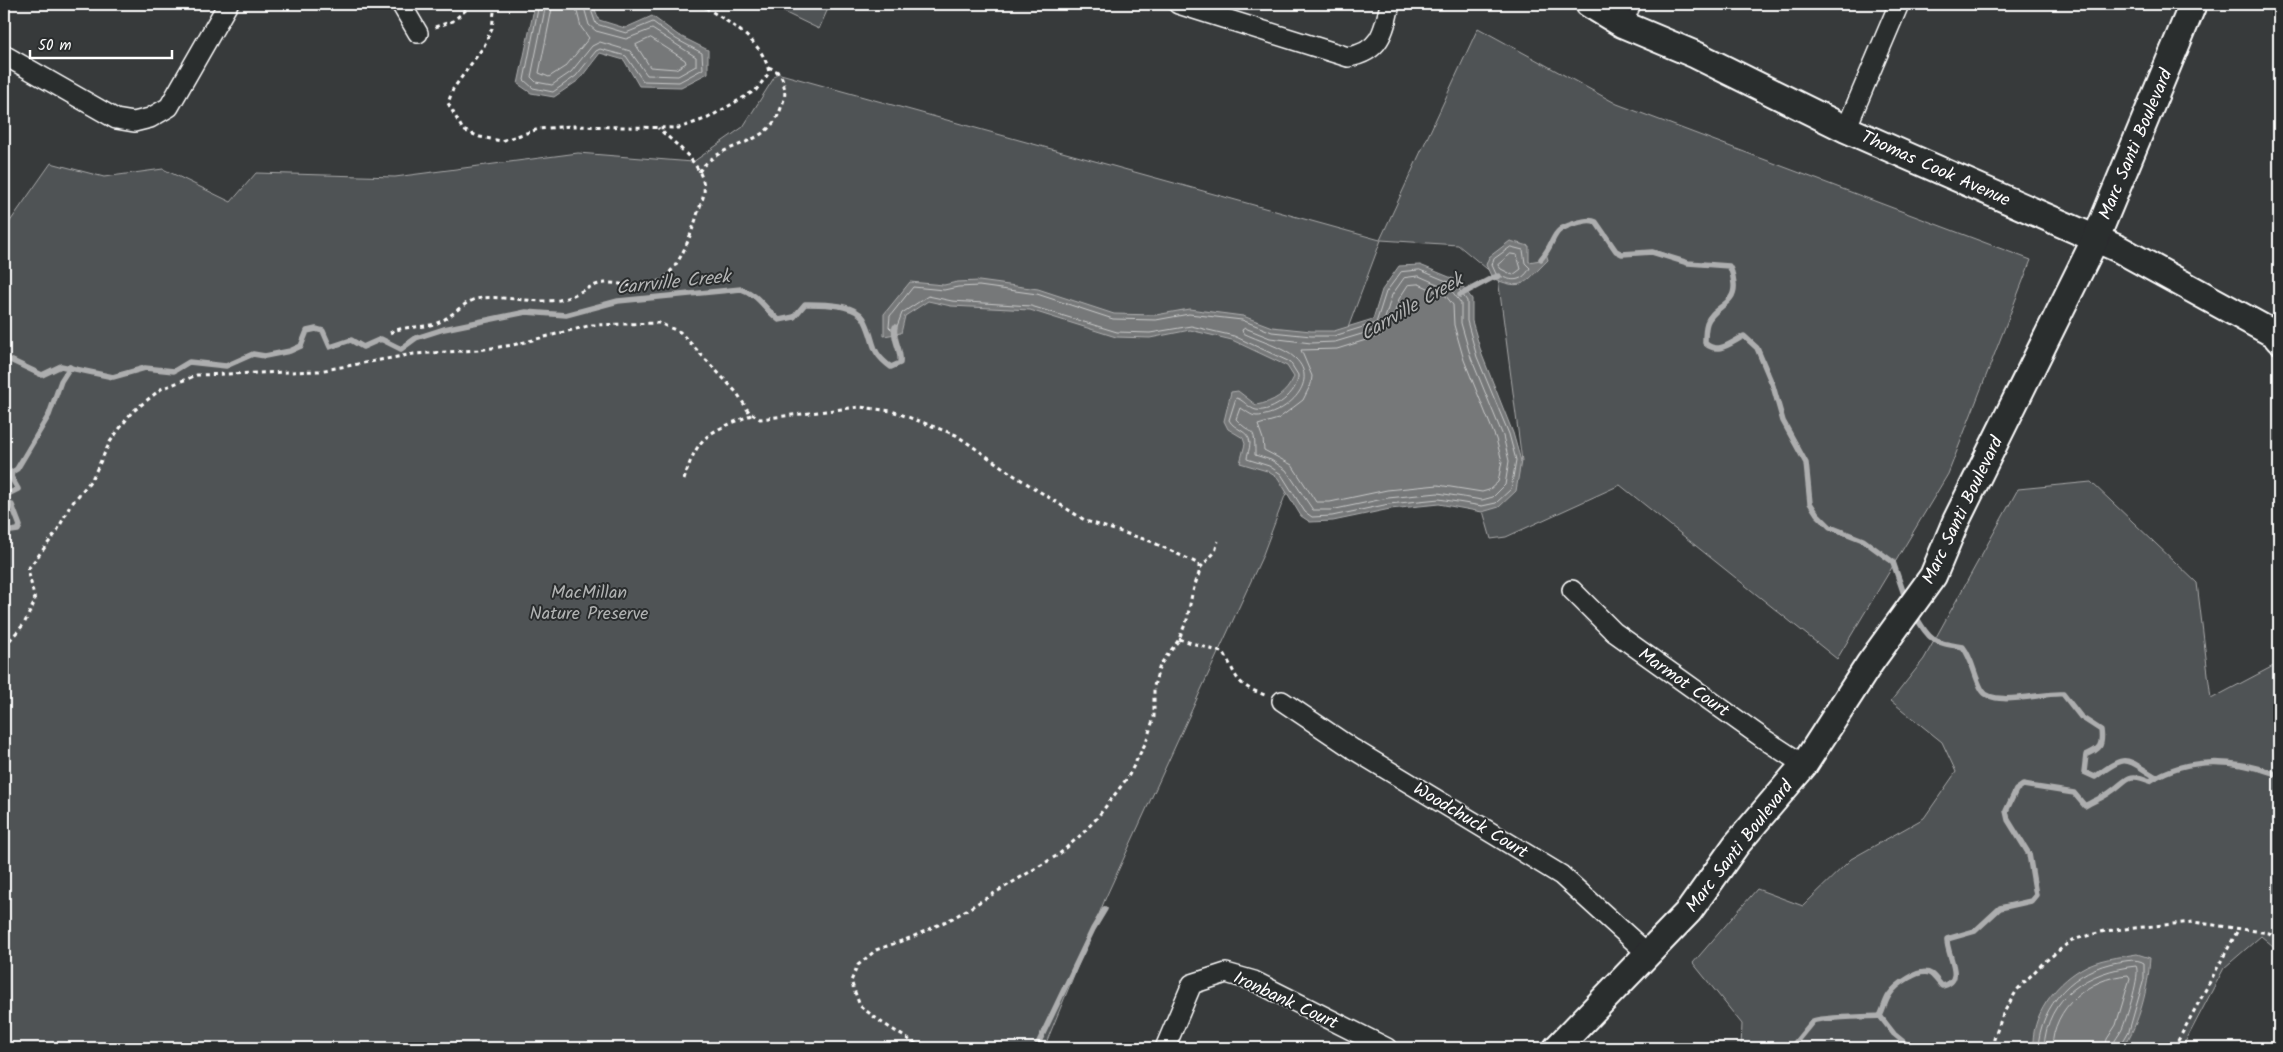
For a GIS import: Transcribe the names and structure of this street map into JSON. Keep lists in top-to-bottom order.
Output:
{
  "streets": {
    "street": [
      "Marc Santi Boulevard",
      "Thomas Cook Avenue",
      "Marmot Court",
      "Woodchuck Court",
      "Ironbank Court"
    ]
  },
  "crossings": [
    ["Marc Santi Boulevard", "Thomas Cook Avenue"],
    ["Marc Santi Boulevard", "Marmot Court"],
    ["Marc Santi Boulevard", "Woodchuck Court"]
  ],
  "water": ["Carrville Creek"],
  "parks": ["MacMillan Nature Preserve"],
  "scale_bar": "50 m"
}
